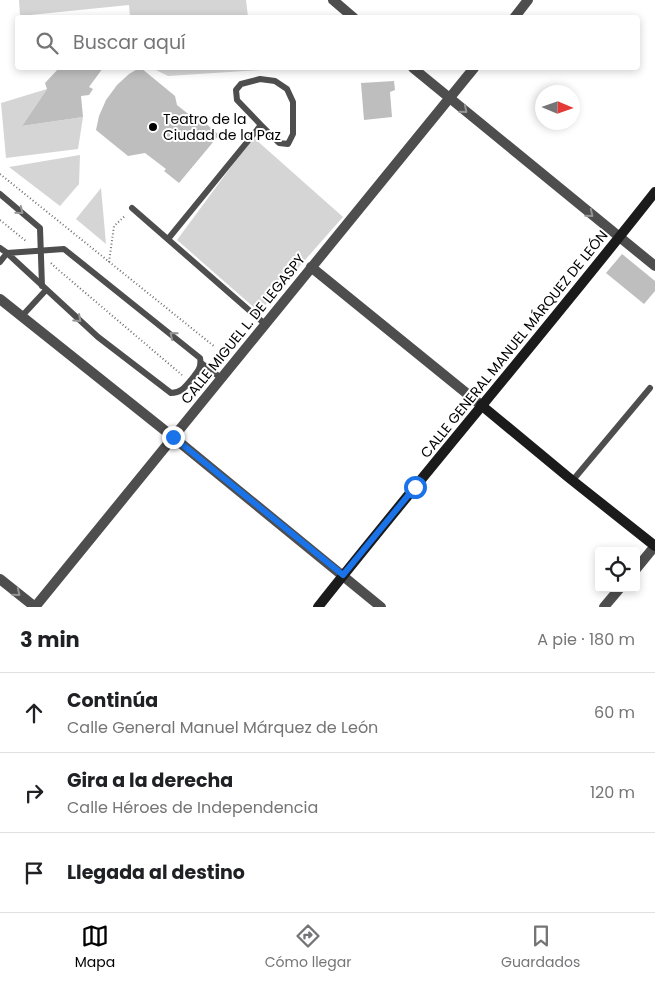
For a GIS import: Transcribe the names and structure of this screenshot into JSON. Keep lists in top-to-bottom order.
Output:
{
  "streets": {
    "street": ["CALLE MIGUEL L. DE LEGASPY", "CALLE GENERAL MANUEL MÁRQUEZ DE LEÓN"]
  },
  "places": ["Teatro de la Ciudad de la Paz"],
  "north": "right",
  "page": {
    "search": "Buscar aquí",
    "heading": ["3 min", "A pie · 180 m"],
    "list": [
      ["Continúa", "Calle General Manuel Márquez de León", "60 m"],
      ["Gira a la derecha", "Calle Héroes de Independencia", "120 m"],
      "Llegada al destino"
    ],
    "nav": ["Mapa", "Cómo llegar", "Guardados"]
  }
}
